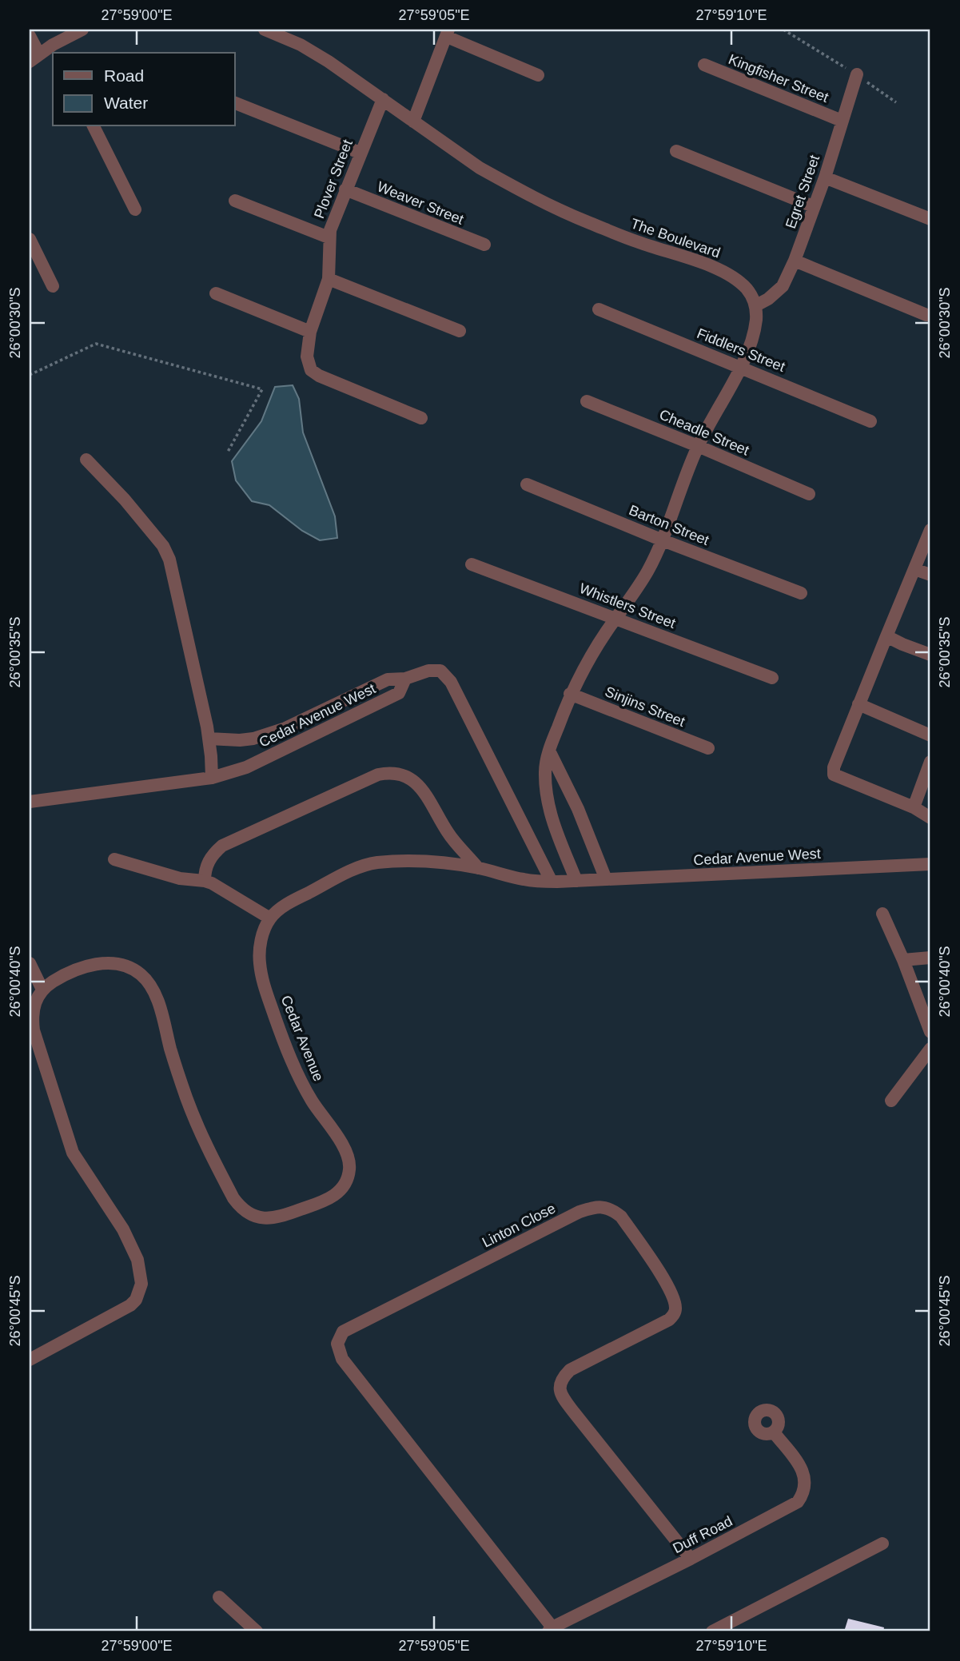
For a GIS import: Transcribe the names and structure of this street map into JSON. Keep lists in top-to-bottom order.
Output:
{
  "streets": {
    "street": [
      "Kingfisher Street",
      "Plover Street",
      "Egret Street",
      "Weaver Street",
      "The Boulevard",
      "Fiddlers Street",
      "Cheadle Street",
      "Barton Street",
      "Whistlers Street",
      "Sinjins Street",
      "Cedar Avenue West",
      "Cedar Avenue",
      "Linton Close",
      "Duff Road"
    ]
  },
  "crossings": [
    ["Kingfisher Street", "Egret Street"],
    ["Plover Street", "Weaver Street"],
    ["Plover Street", "The Boulevard"],
    ["Egret Street", "The Boulevard"],
    ["Linton Close", "Duff Road"]
  ],
  "legend": ["Road", "Water"],
  "coordinates": [
    "27°59'00\"E",
    "27°59'05\"E",
    "27°59'10\"E",
    "26°00'30\"S",
    "26°00'35\"S",
    "26°00'40\"S",
    "26°00'45\"S"
  ]
}
